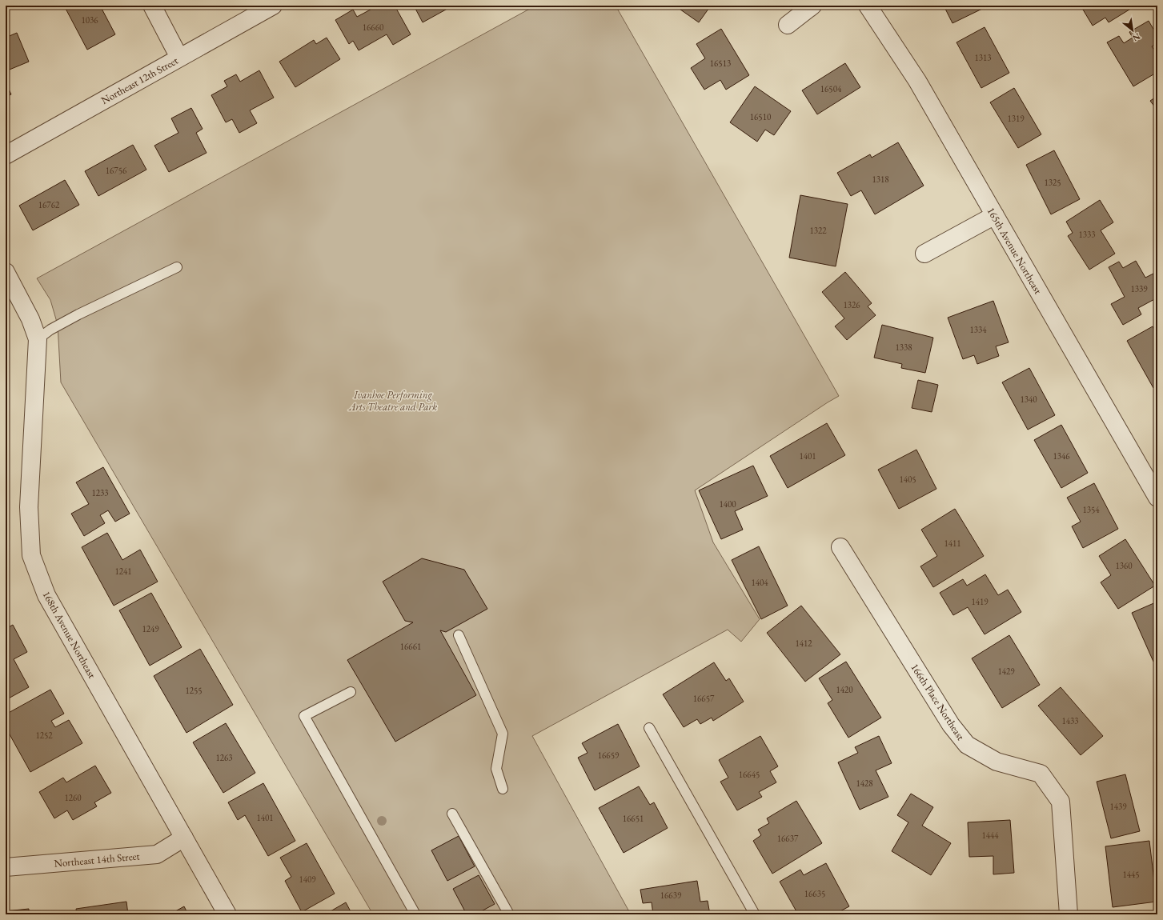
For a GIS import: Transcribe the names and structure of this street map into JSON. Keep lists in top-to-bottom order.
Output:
{
  "streets": {
    "street": [
      "Northeast 12th Street",
      "165th Avenue Northeast",
      "168th Avenue Northeast",
      "166th Place Northeast",
      "Northeast 14th Street"
    ]
  },
  "crossings": [
    ["168th Avenue Northeast", "Northeast 14th Street"]
  ],
  "parks": ["Ivanhoe Performing Arts Theatre and Park"],
  "house_numbers": [
    "1036",
    "16660",
    "1313",
    "16513",
    "16504",
    "16510",
    "1319",
    "16756",
    "1318",
    "1325",
    "16762",
    "1322",
    "1333",
    "1339",
    "1326",
    "1334",
    "1338",
    "1340",
    "1401",
    "1346",
    "1405",
    "1233",
    "1400",
    "1354",
    "1411",
    "1360",
    "1241",
    "1404",
    "1419",
    "1249",
    "1412",
    "16661",
    "1429",
    "1420",
    "1255",
    "16657",
    "1433",
    "1252",
    "16659",
    "1263",
    "16645",
    "1428",
    "1260",
    "1439",
    "1401",
    "16651",
    "1444",
    "16637",
    "1445",
    "1409",
    "16635",
    "16639"
  ],
  "north": "bottom right"
}
